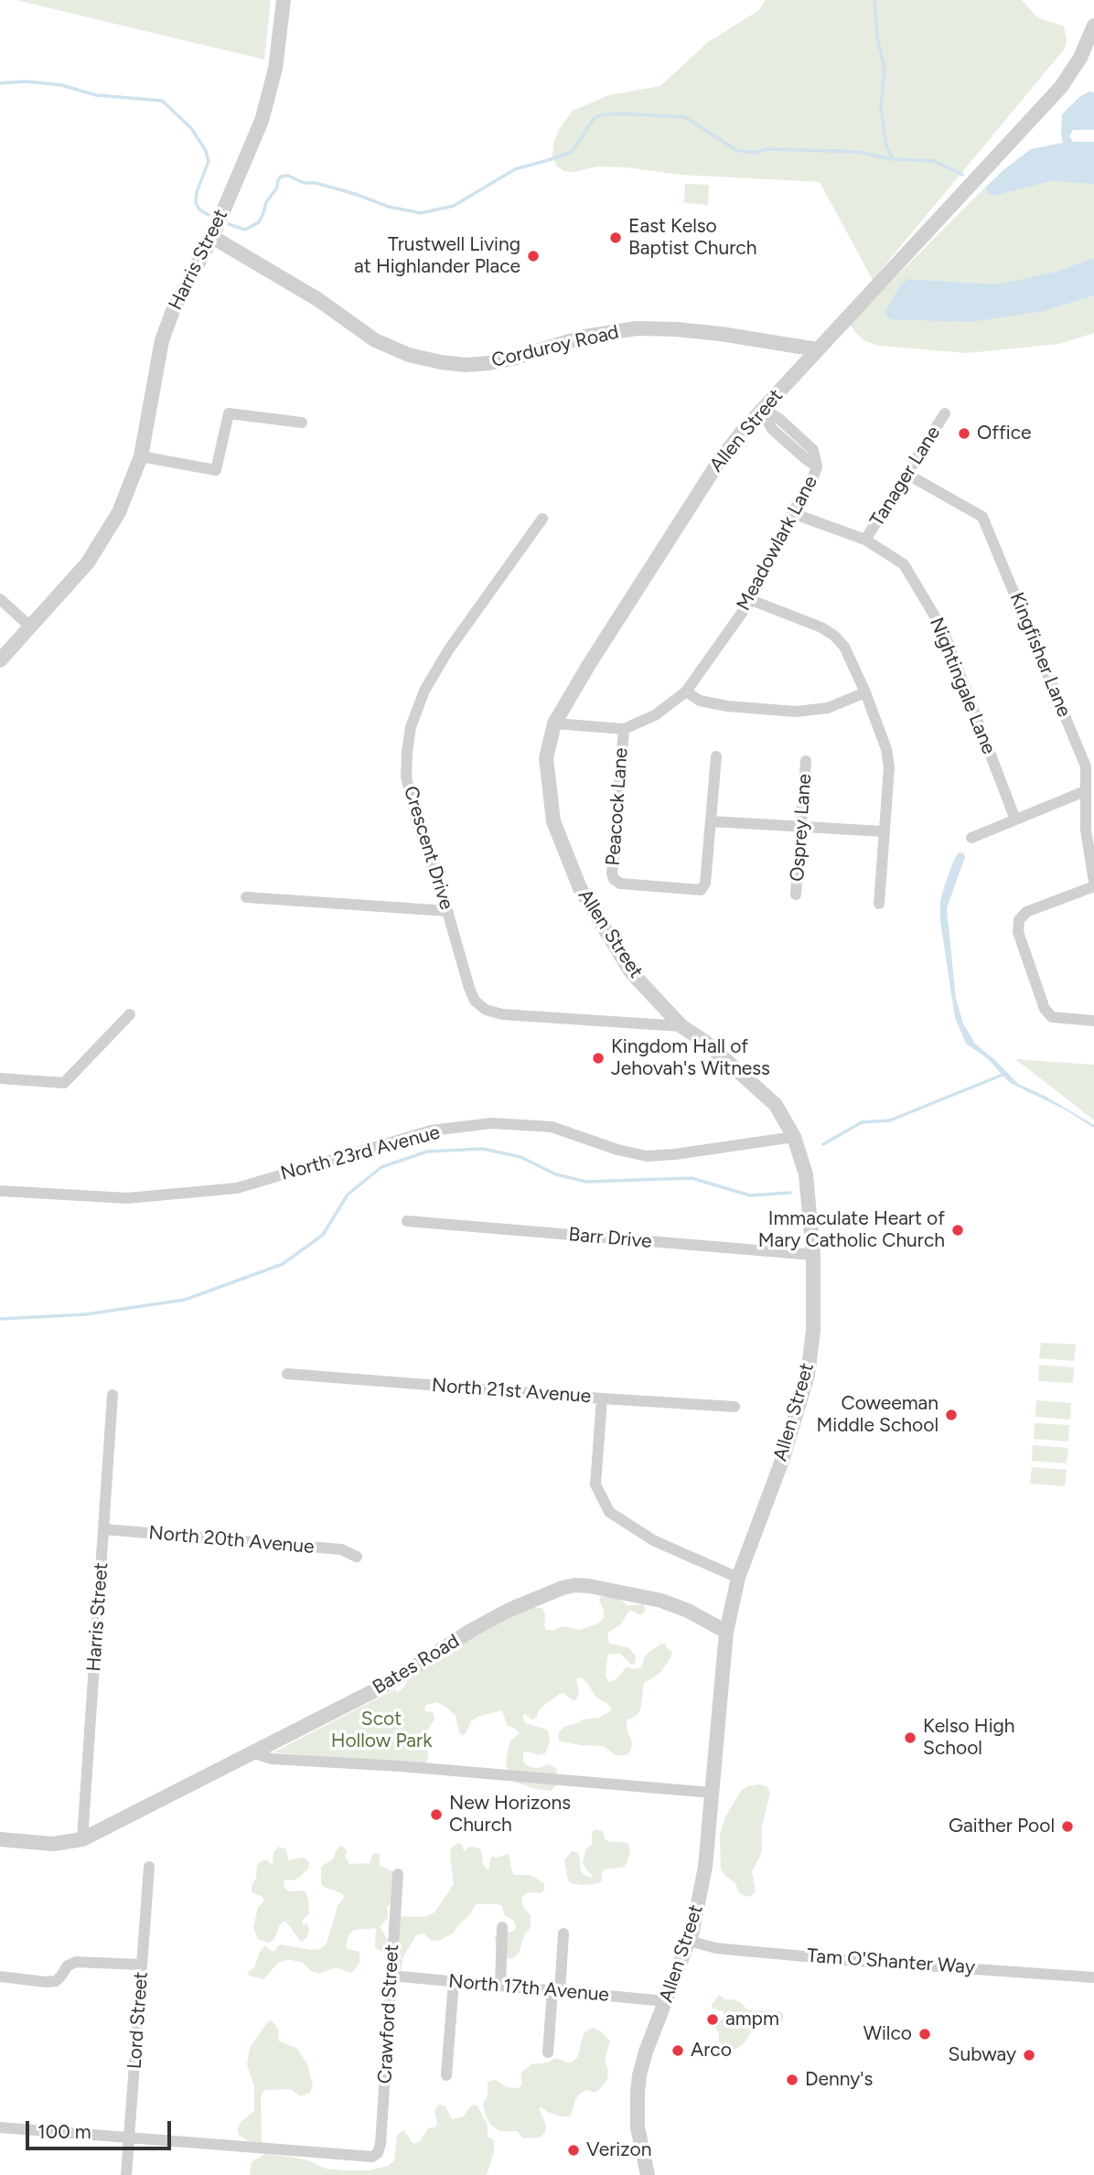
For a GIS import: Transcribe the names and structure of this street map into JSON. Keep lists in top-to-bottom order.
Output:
{
  "streets": {
    "street": [
      "Harris Street",
      "Corduroy Road",
      "Allen Street",
      "Tanager Lane",
      "Meadowlark Lane",
      "Kingfisher Lane",
      "Nightingale Lane",
      "Peacock Lane",
      "Osprey Lane",
      "Crescent Drive",
      "North 23rd Avenue",
      "Barr Drive",
      "North 21st Avenue",
      "North 20th Avenue",
      "Bates Road",
      "Tam O'Shanter Way",
      "North 17th Avenue",
      "Crawford Street",
      "Lord Street"
    ]
  },
  "crossings": [
    ["Harris Street", "Corduroy Road"],
    ["Harris Street", "North 20th Avenue"],
    ["Harris Street", "Bates Road"],
    ["Corduroy Road", "Allen Street"],
    ["Allen Street", "Meadowlark Lane"],
    ["Allen Street", "Crescent Drive"],
    ["Allen Street", "North 23rd Avenue"],
    ["Allen Street", "Barr Drive"],
    ["Allen Street", "Bates Road"],
    ["Allen Street", "Tam O'Shanter Way"],
    ["Allen Street", "North 17th Avenue"],
    ["Tanager Lane", "Kingfisher Lane"],
    ["Tanager Lane", "Nightingale Lane"],
    ["Meadowlark Lane", "Nightingale Lane"],
    ["Meadowlark Lane", "Peacock Lane"],
    ["North 17th Avenue", "Crawford Street"],
    ["Crawford Street", "Lord Street"]
  ],
  "parks": ["Scot Hollow Park"],
  "places": [
    "East Kelso Baptist Church",
    "Trustwell Living at Highlander Place",
    "Office",
    "Kingdom Hall of Jehovah's Witness",
    "Immaculate Heart of Mary Catholic Church",
    "Coweeman Middle School",
    "Kelso High School",
    "New Horizons Church",
    "Gaither Pool",
    "ampm",
    "Wilco",
    "Arco",
    "Subway",
    "Denny's",
    "Verizon"
  ],
  "scale_bar": "100 m"
}
